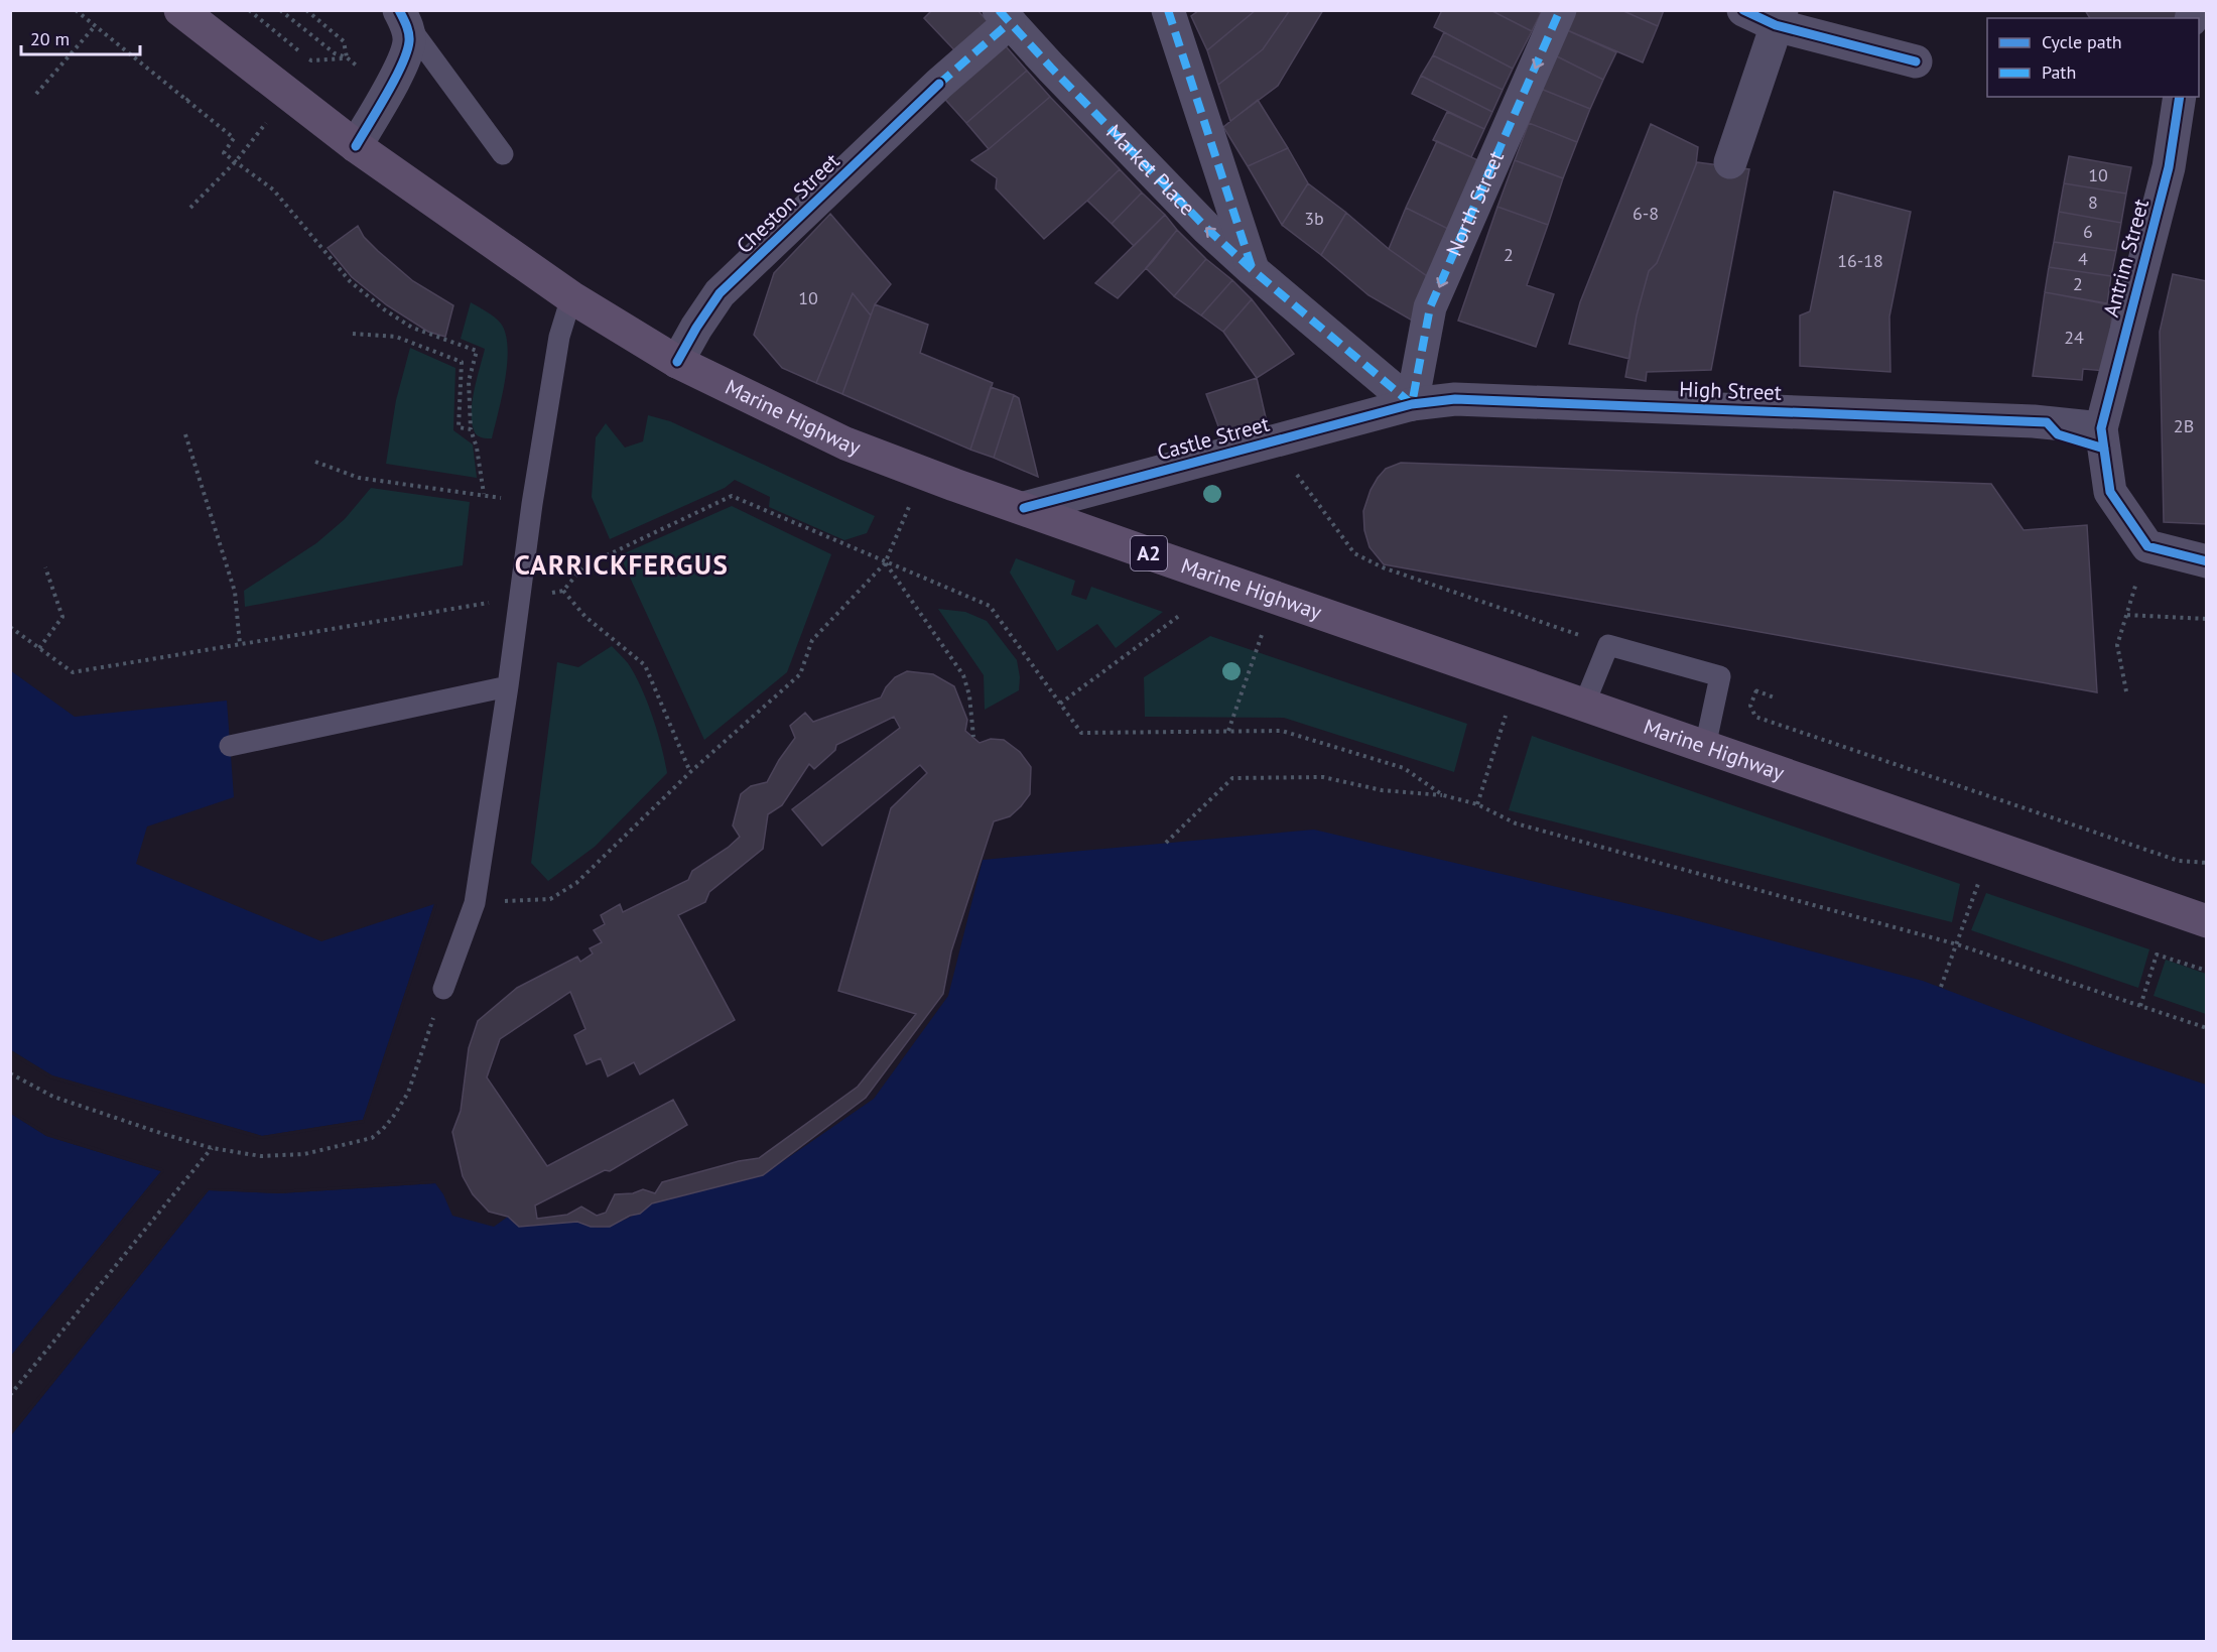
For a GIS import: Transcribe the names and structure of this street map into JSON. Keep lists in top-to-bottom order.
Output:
{
  "streets": {
    "main road": ["Marine Highway", "A2"],
    "street": [
      "Market Place",
      "Cheston Street",
      "North Street",
      "Antrim Street",
      "High Street",
      "Castle Street"
    ]
  },
  "crossings": [
    ["Market Place", "Cheston Street"],
    ["Market Place", "North Street"],
    ["Market Place", "High Street"],
    ["Market Place", "Castle Street"],
    ["Cheston Street", "Marine Highway"],
    ["North Street", "High Street"],
    ["North Street", "Castle Street"],
    ["Antrim Street", "High Street"],
    ["High Street", "Castle Street"],
    ["Marine Highway", "Castle Street"]
  ],
  "one_way": ["Market Place", "North Street"],
  "districts": ["CARRICKFERGUS"],
  "house_numbers": [
    "10",
    "8",
    "6-8",
    "3b",
    "6",
    "2",
    "4",
    "16-18",
    "2",
    "10",
    "24",
    "2B"
  ],
  "legend": ["Cycle path", "Path"],
  "scale_bar": "20 m"
}
